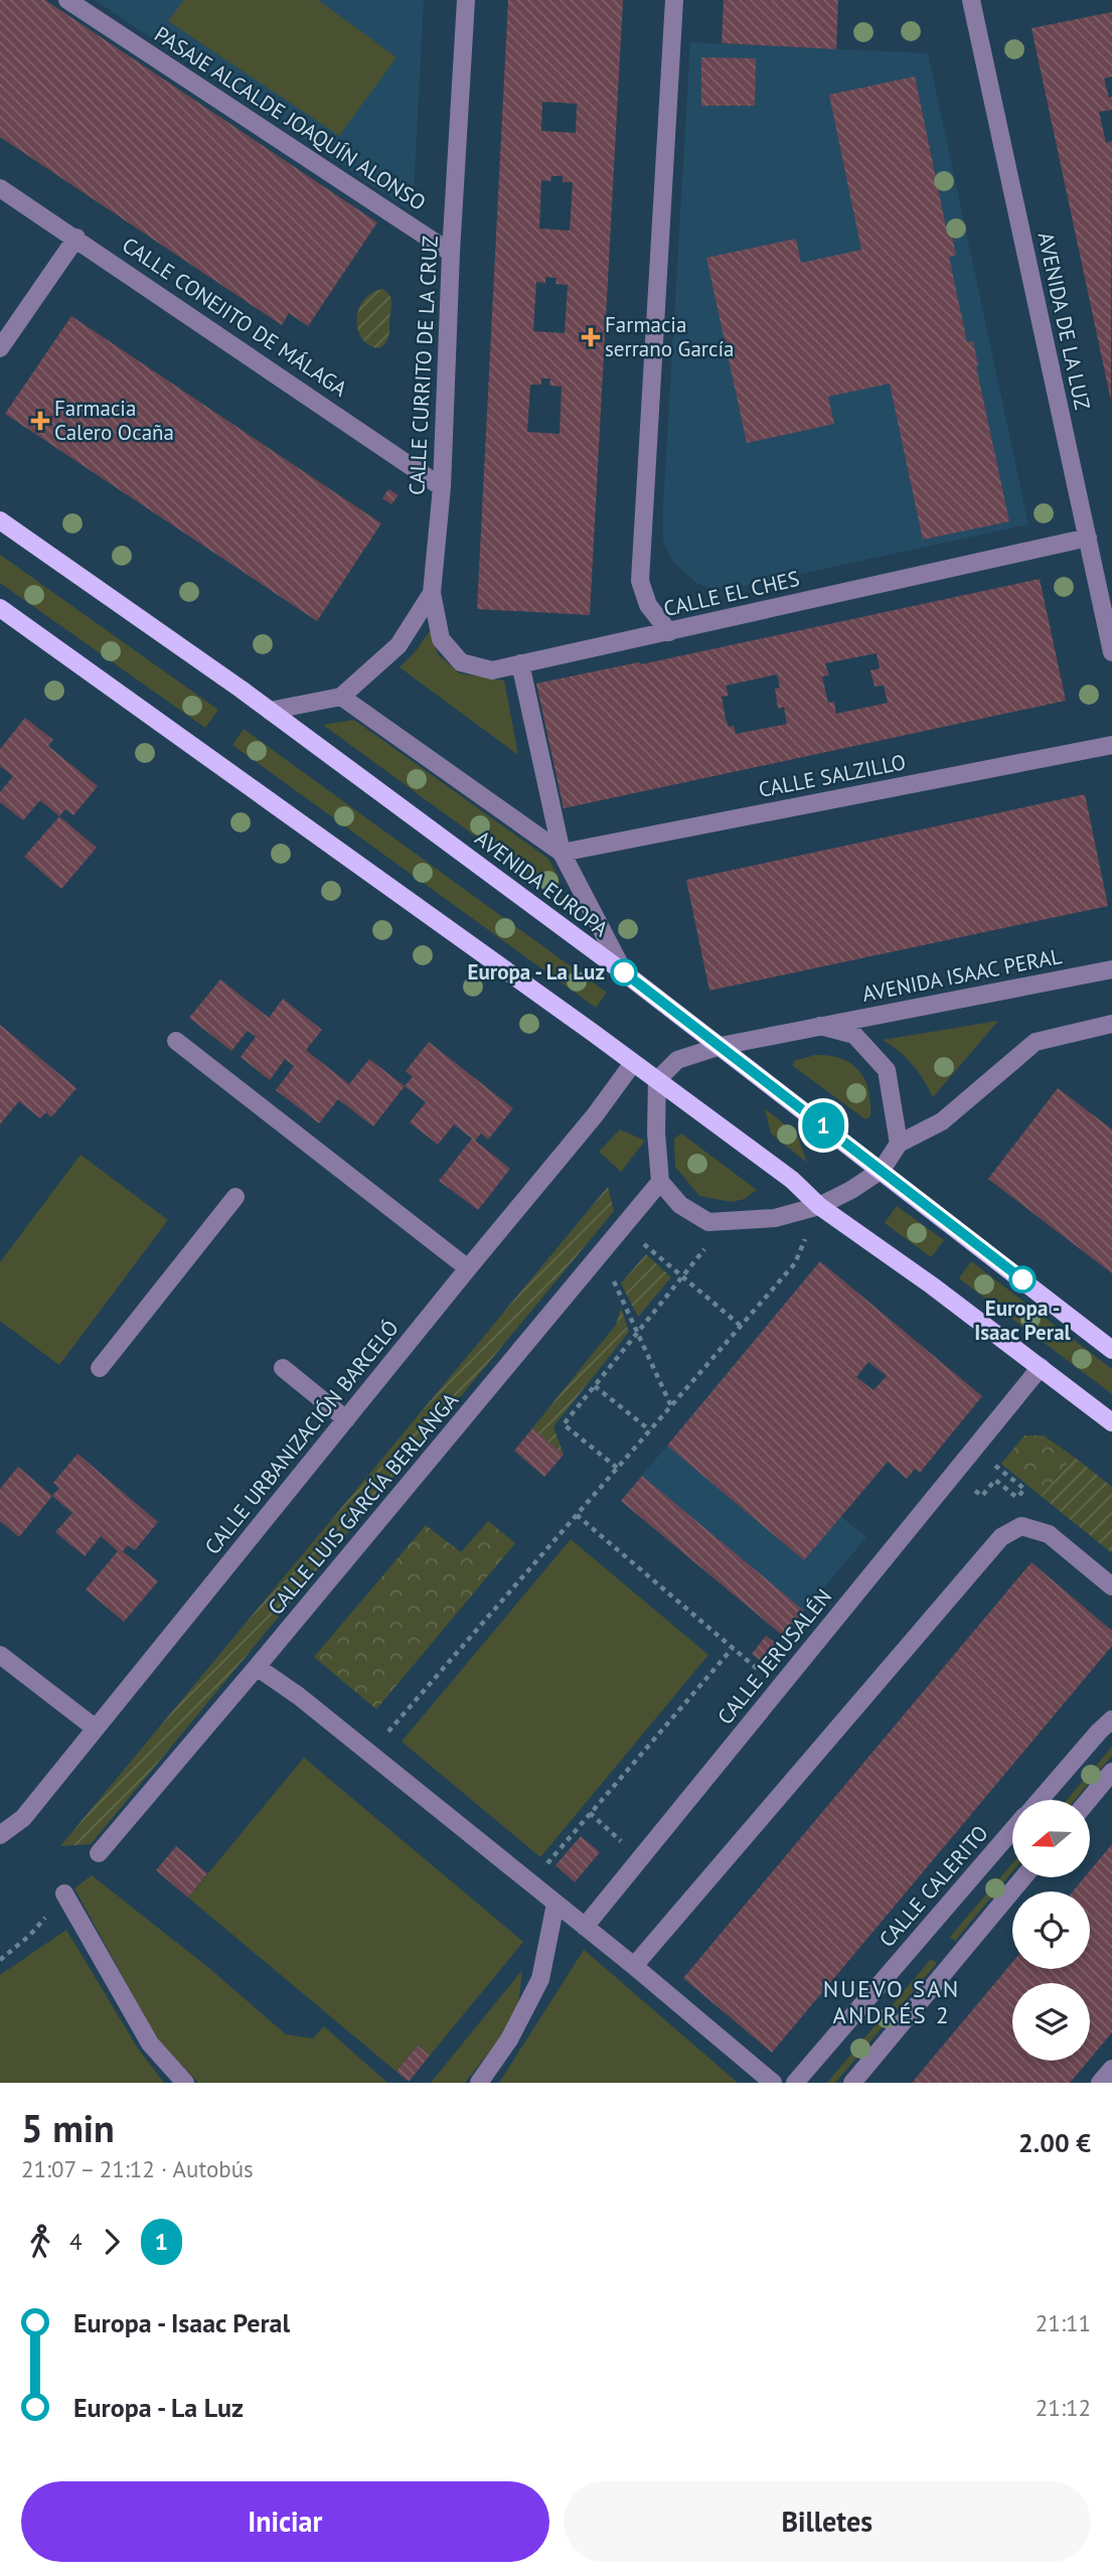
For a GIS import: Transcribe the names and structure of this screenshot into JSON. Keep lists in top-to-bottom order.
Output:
{
  "streets": {
    "main road": ["AVENIDA EUROPA"],
    "street": [
      "PASAJE ALCALDE JOAQUÍN ALONSO",
      "CALLE CONEJITO DE MÁLAGA",
      "AVENIDA DE LA LUZ",
      "CALLE CURRITO DE LA CRUZ",
      "CALLE EL CHES",
      "CALLE SALZILLO",
      "AVENIDA ISAAC PERAL",
      "CALLE URBANIZACIÓN BARCELÓ",
      "CALLE LUIS GARCÍA BERLANGA",
      "CALLE JERUSALÉN",
      "CALLE CALERITO"
    ]
  },
  "crossings": [
    ["PASAJE ALCALDE JOAQUÍN ALONSO", "CALLE CURRITO DE LA CRUZ"],
    ["CALLE CONEJITO DE MÁLAGA", "CALLE CURRITO DE LA CRUZ"],
    ["AVENIDA DE LA LUZ", "CALLE EL CHES"],
    ["CALLE CURRITO DE LA CRUZ", "CALLE EL CHES"],
    ["AVENIDA EUROPA", "AVENIDA ISAAC PERAL"]
  ],
  "districts": ["NUEVO SAN ANDRÉS 2"],
  "places": {
    "health": ["Farmacia serrano García", "Farmacia Calero Ocaña"],
    "other": ["Europa - La Luz", "Europa - Isaac Peral"]
  },
  "lines": ["bus line 1"],
  "north": "left",
  "page": {
    "on_map": "1",
    "heading": ["5 min", "21:07 – 21:12 · Autobús", "2.00 €"],
    "legs": ["4", "1"],
    "list": [
      {
        "name": "Europa - Isaac Peral",
        "value": "21:11"
      },
      {
        "name": "Europa - La Luz",
        "value": "21:12"
      }
    ],
    "buttons": ["Iniciar", "Billetes"]
  }
}
